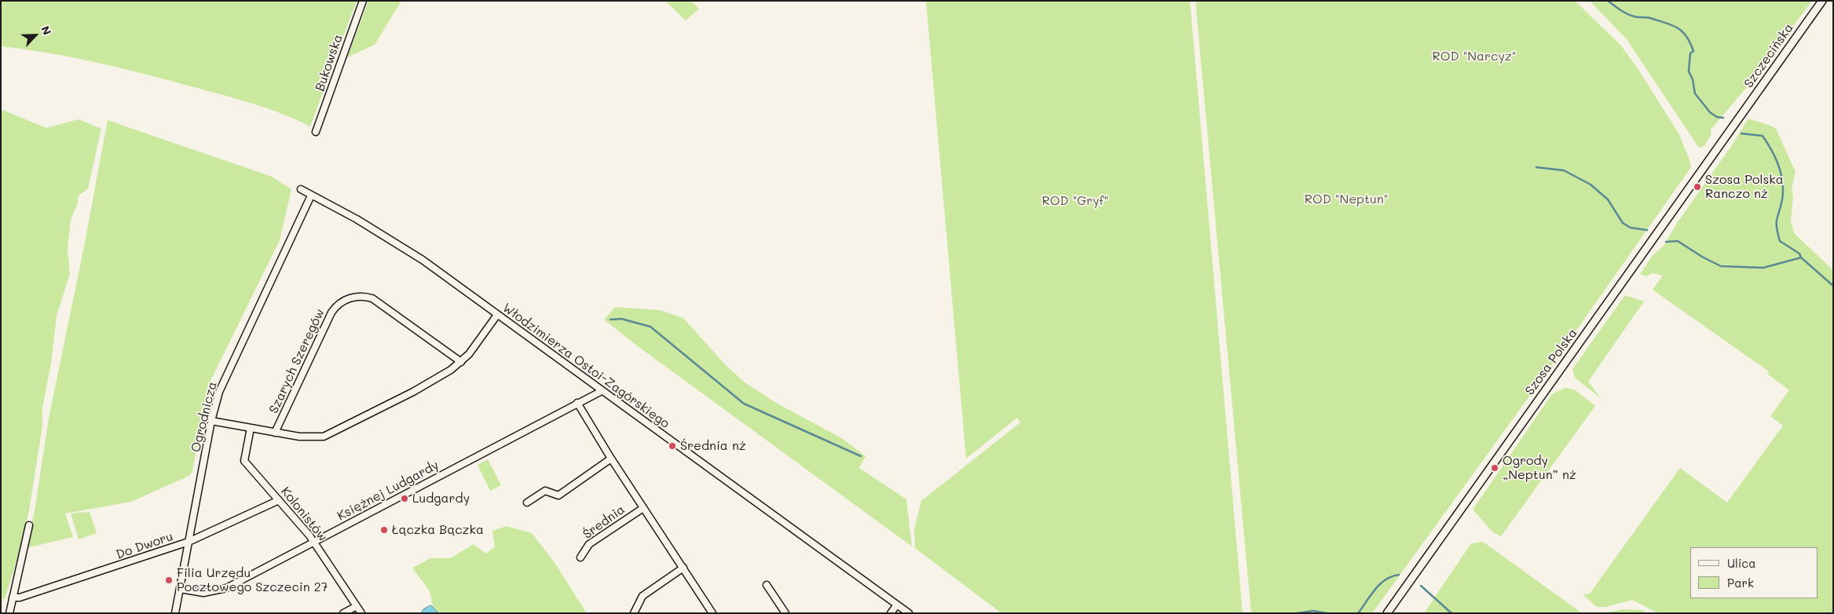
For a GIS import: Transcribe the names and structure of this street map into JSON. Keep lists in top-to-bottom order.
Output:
{
  "streets": {
    "street": [
      "Szczecińska",
      "Bukowska",
      "Szarych Szeregów",
      "Szosa Polska",
      "Włodzimierza Ostoi-Zagórskiego",
      "Ogrodnicza",
      "Księżnej Ludgardy",
      "Kolonistów",
      "Średnia",
      "Do Dworu"
    ]
  },
  "crossings": [
    ["Szczecińska", "Szosa Polska"],
    ["Włodzimierza Ostoi-Zagórskiego", "Ogrodnicza"],
    ["Włodzimierza Ostoi-Zagórskiego", "Księżnej Ludgardy"],
    ["Ogrodnicza", "Księżnej Ludgardy"],
    ["Ogrodnicza", "Do Dworu"],
    ["Księżnej Ludgardy", "Kolonistów"],
    ["Księżnej Ludgardy", "Średnia"],
    ["Kolonistów", "Do Dworu"]
  ],
  "parks": ["ROD \"Narcyz\"", "ROD \"Neptun\"", "ROD \"Gryf\""],
  "places": [
    "Szosa Polska Ranczo nż",
    "Średnia nż",
    "Ogrody „Neptun” nż",
    "Ludgardy",
    "Łączka Bączka",
    "Filia Urzędu Pocztowego Szczecin 27"
  ],
  "legend": ["Ulica", "Park"],
  "north": "top right"
}
